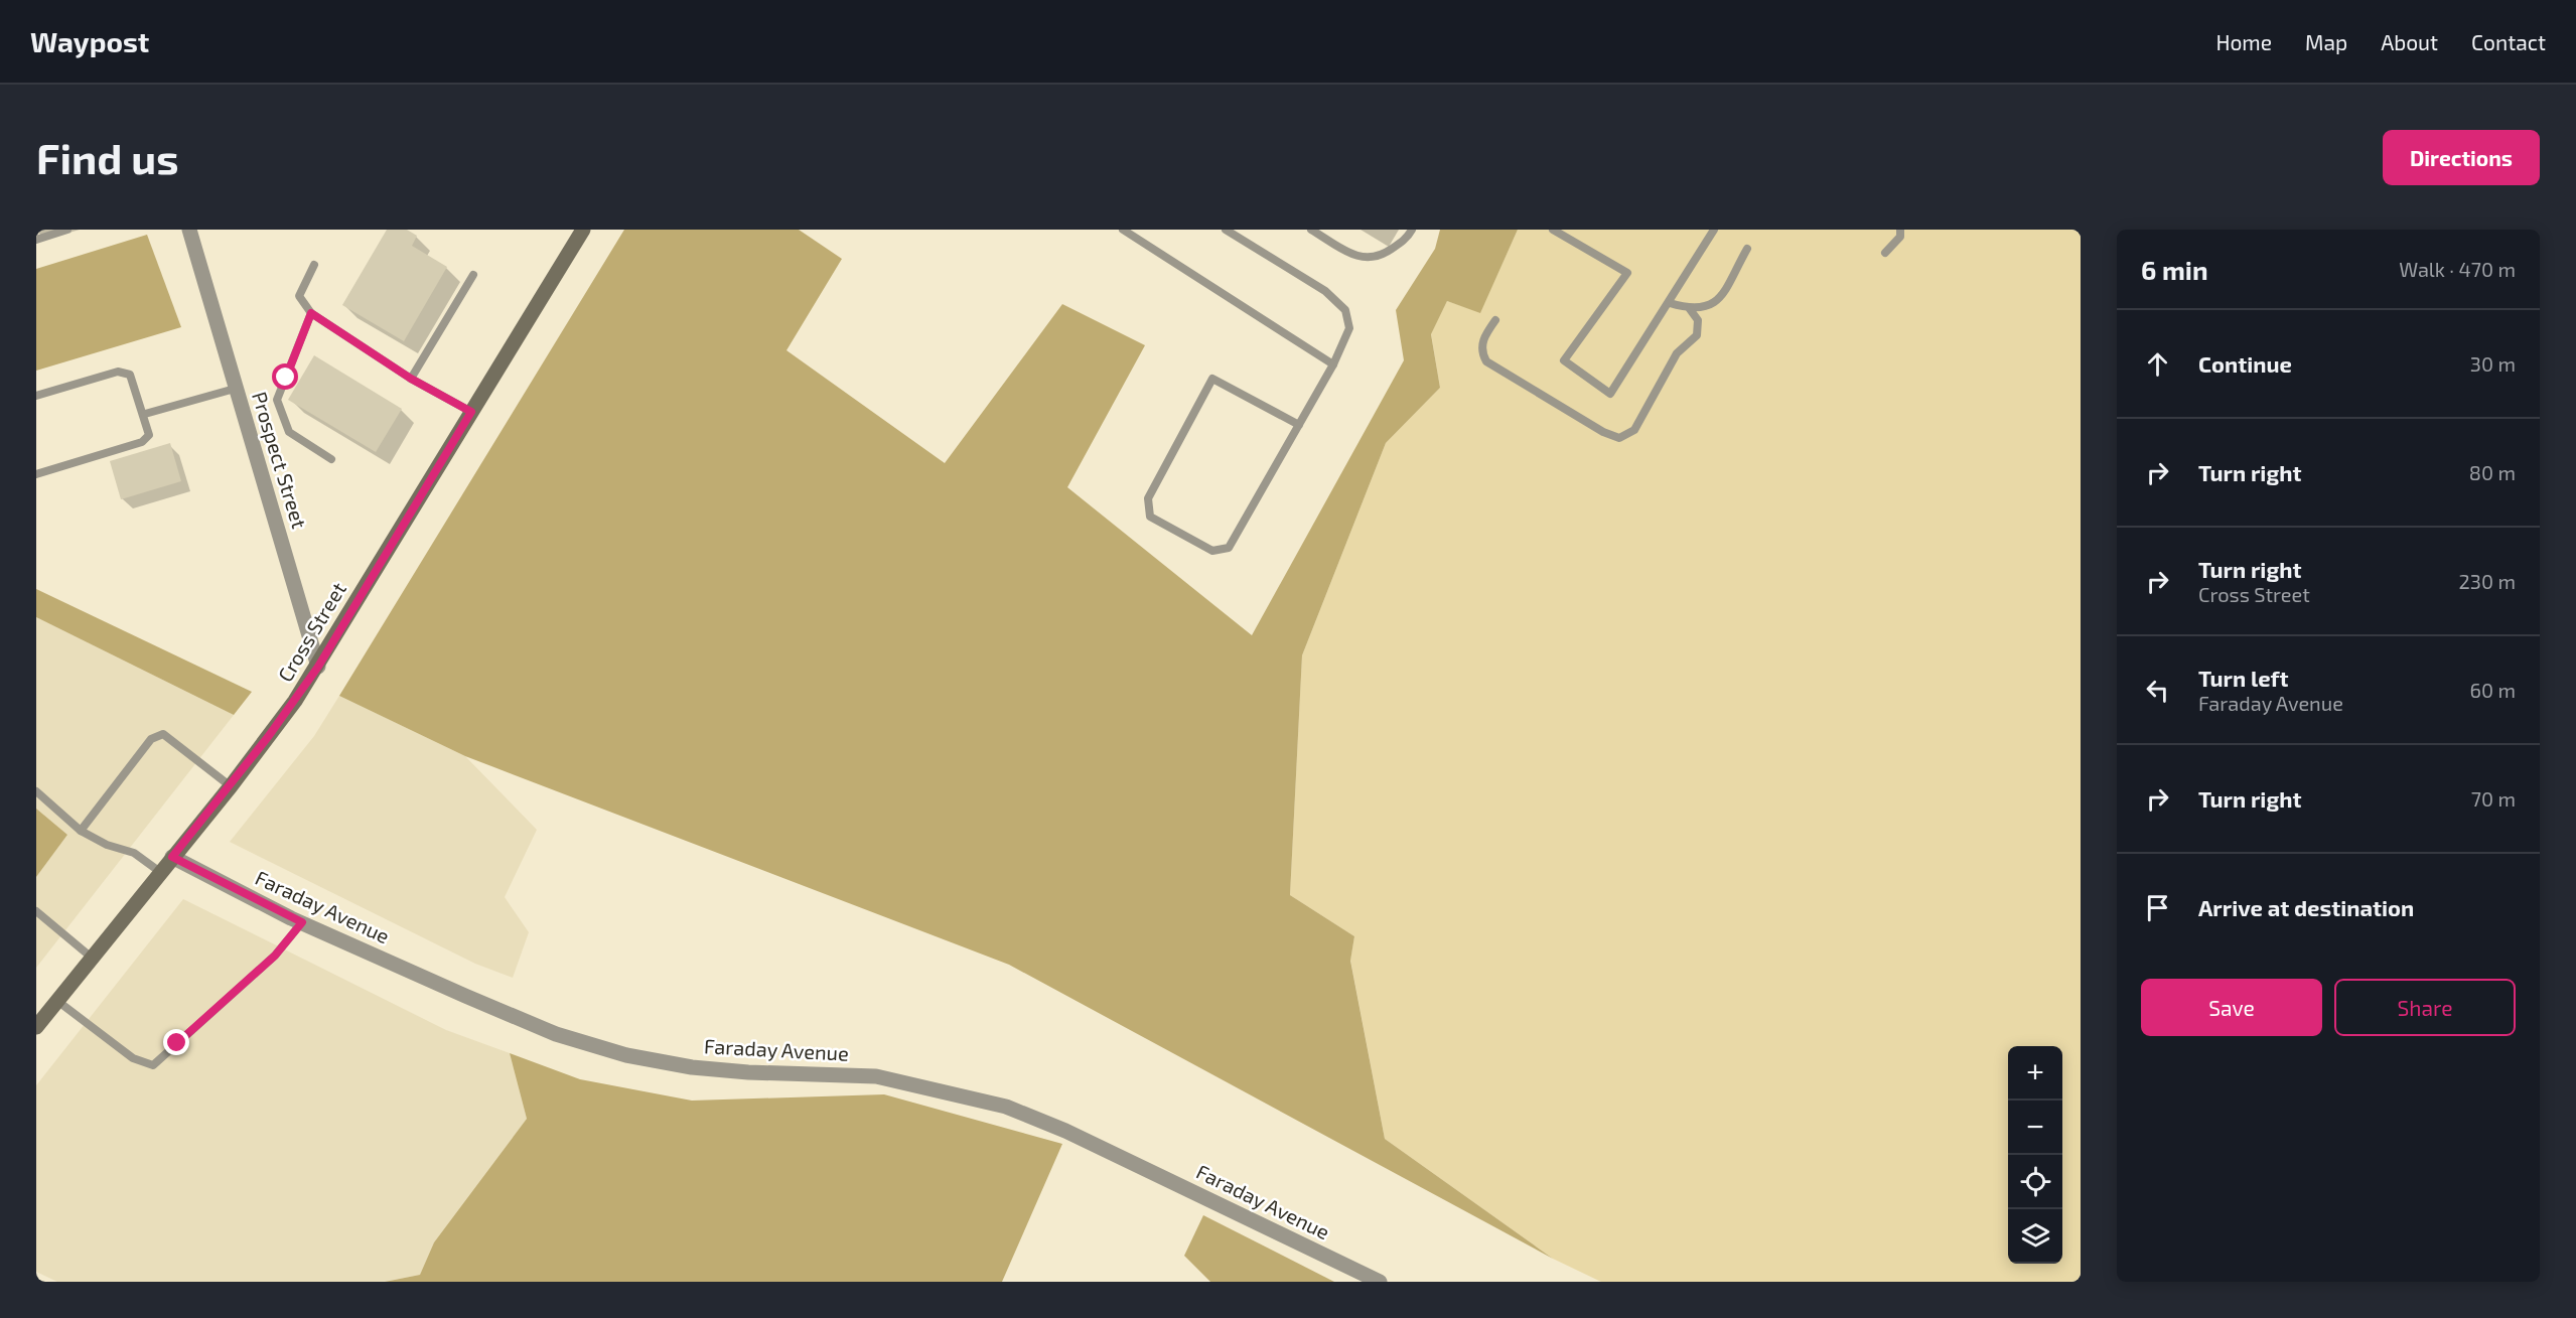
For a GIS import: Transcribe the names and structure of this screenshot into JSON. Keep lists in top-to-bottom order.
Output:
{
  "streets": {
    "main road": ["Cross Street"],
    "street": ["Prospect Street", "Faraday Avenue"]
  },
  "crossings": [
    ["Prospect Street", "Cross Street"],
    ["Cross Street", "Faraday Avenue"]
  ],
  "page": {
    "header": "Waypost",
    "nav": [
      "Home",
      "Map",
      "About",
      "Contact"
    ],
    "buttons": [
      "Directions",
      ["Save", "Share"]
    ],
    "title": "Find us",
    "heading": ["6 min", "Walk · 470 m"],
    "list": [
      ["Continue", "30 m"],
      ["Turn right", "80 m"],
      ["Turn right", "Cross Street", "230 m"],
      ["Turn left", "Faraday Avenue", "60 m"],
      ["Turn right", "70 m"],
      "Arrive at destination"
    ],
    "map_buttons": ["+", "−"]
  }
}
